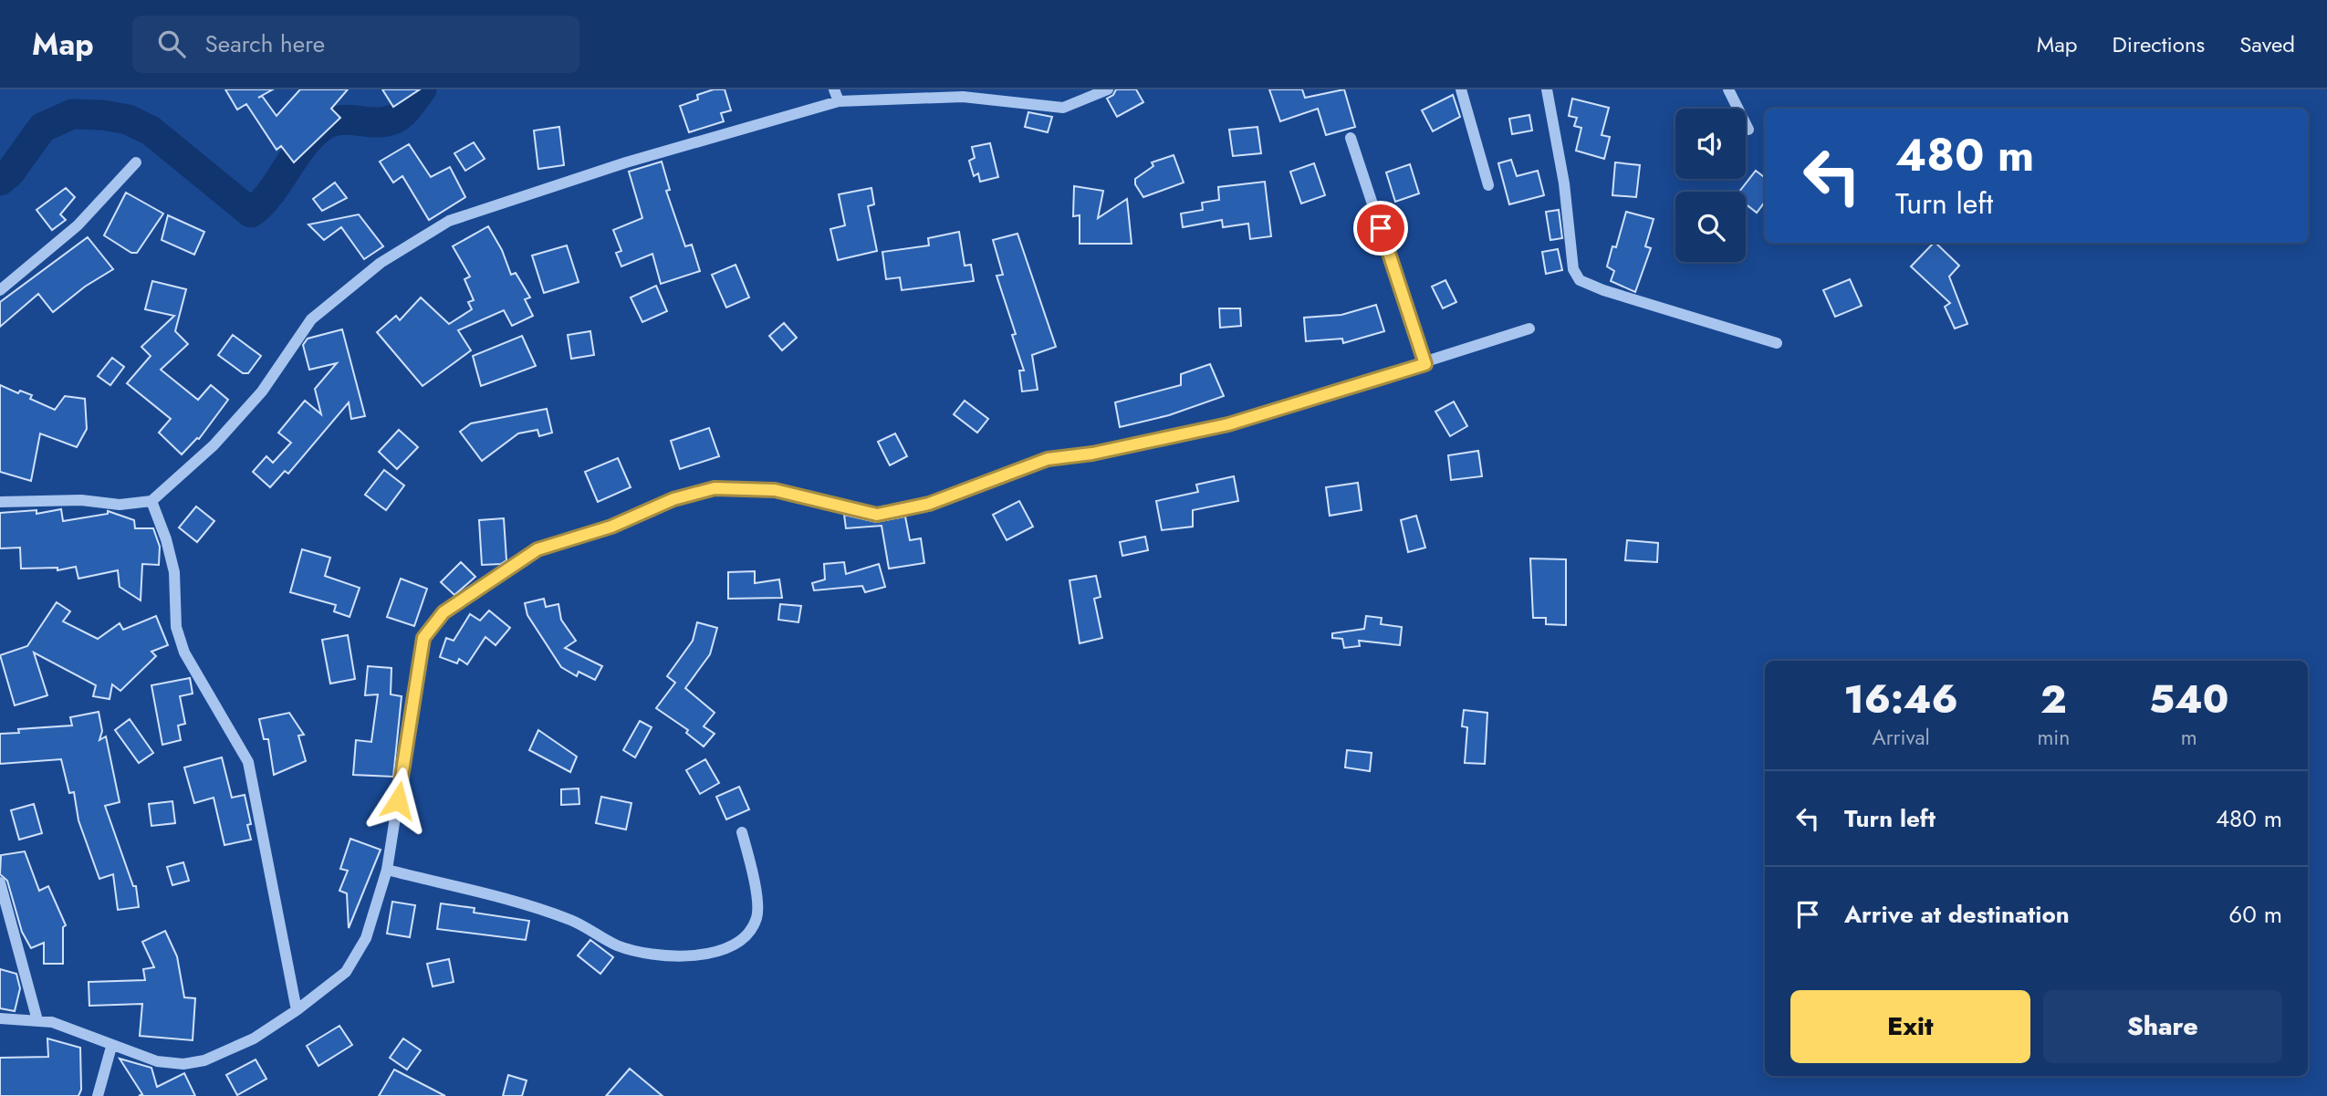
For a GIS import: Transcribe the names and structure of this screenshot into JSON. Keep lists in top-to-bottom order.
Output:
{
  "page": {
    "header": "Map",
    "search": "Search here",
    "nav": ["Map", "Directions", "Saved"],
    "turn": ["480 m", "Turn left"],
    "eta": [
      "16:46",
      "Arrival",
      "2",
      "min",
      "540",
      "m"
    ],
    "list": [
      {
        "name": "Turn left",
        "value": "480 m"
      },
      {
        "name": "Arrive at destination",
        "value": "60 m"
      }
    ],
    "buttons": ["Exit", "Share"]
  }
}
